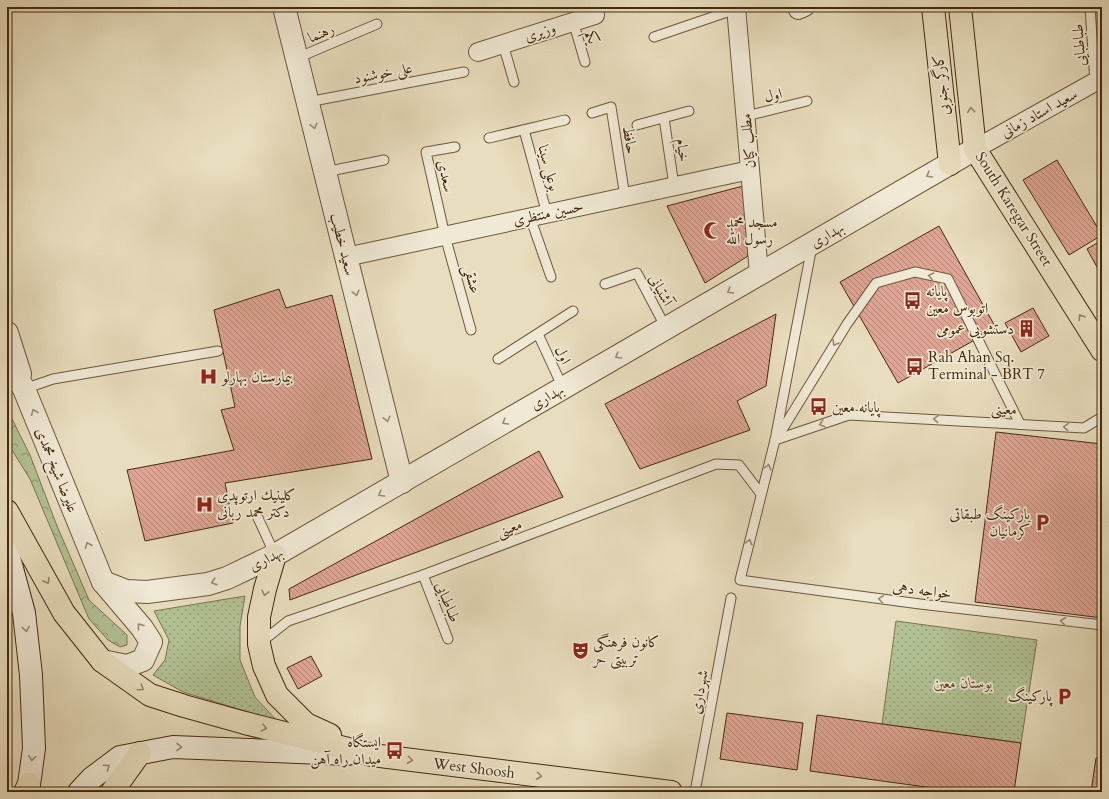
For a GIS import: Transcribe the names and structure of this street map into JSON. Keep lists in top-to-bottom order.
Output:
{
  "streets": {
    "main road": ["کارگر جنوبی", "South Karegar Street", "West Shoosh"],
    "street": [
      "وزیری",
      "سعید استاد زمانی",
      "مطلب کیان",
      "حسین منتظری",
      "بهداری",
      "سعید خطیب",
      "علیرضا شیخ محمدی"
    ],
    "lane": [
      "رهنما",
      "یکم",
      "طباطبایی",
      "علی خوشنود",
      "اول",
      "حافظ",
      "خیام",
      "بوعلی سینا",
      "سعدی",
      "عشقی",
      "آشتیانی",
      "معینی",
      "خواجه دهی",
      "شهرداری"
    ]
  },
  "crossings": [
    ["وزیری", "یکم"],
    ["رهنما", "سعید خطیب"],
    ["طباطبایی", "سعید استاد زمانی"],
    ["طباطبایی", "معینی"],
    ["علی خوشنود", "سعید خطیب"],
    ["کارگر جنوبی", "بهداری"],
    ["اول", "مطلب کیان"],
    ["اول", "بهداری"],
    ["سعید استاد زمانی", "South Karegar Street"],
    ["سعید استاد زمانی", "بهداری"],
    ["حافظ", "حسین منتظری"],
    ["مطلب کیان", "حسین منتظری"],
    ["مطلب کیان", "بهداری"],
    ["خیام", "حسین منتظری"],
    ["بوعلی سینا", "حسین منتظری"],
    ["سعدی", "حسین منتظری"],
    ["سعدی", "عشقی"],
    ["South Karegar Street", "بهداری"],
    ["حسین منتظری", "سعید خطیب"],
    ["حسین منتظری", "عشقی"],
    ["بهداری", "سعید خطیب"],
    ["بهداری", "آشتیانی"],
    ["بهداری", "علیرضا شیخ محمدی"],
    ["معینی", "خواجه دهی"]
  ],
  "one_way": [
    "South Karegar Street",
    "بهداری",
    "سعید خطیب",
    "معینی",
    "علیرضا شیخ محمدی",
    "خواجه دهی",
    "West Shoosh"
  ],
  "parks": ["بوستان معین"],
  "places": {
    "mosque": ["مسجد محمد رسول الله"],
    "bus stop": [
      "پایانه اتوبوس معین",
      "Rah Ahan Sq. Terminal - BRT 7",
      "پایانه معین",
      "ایستگاه میدان راه آهن"
    ],
    "building": ["دستشویی عمومی"],
    "hospital": ["بیمارستان بهارلو", "كلينيك ارتوپدى دكتر محمد ربانى"],
    "parking": ["پارکینگ طبقاتی کرمانیان", "پارکینگ"],
    "theatre": ["کانون فرهنگی تربیتی حر"]
  }
}
